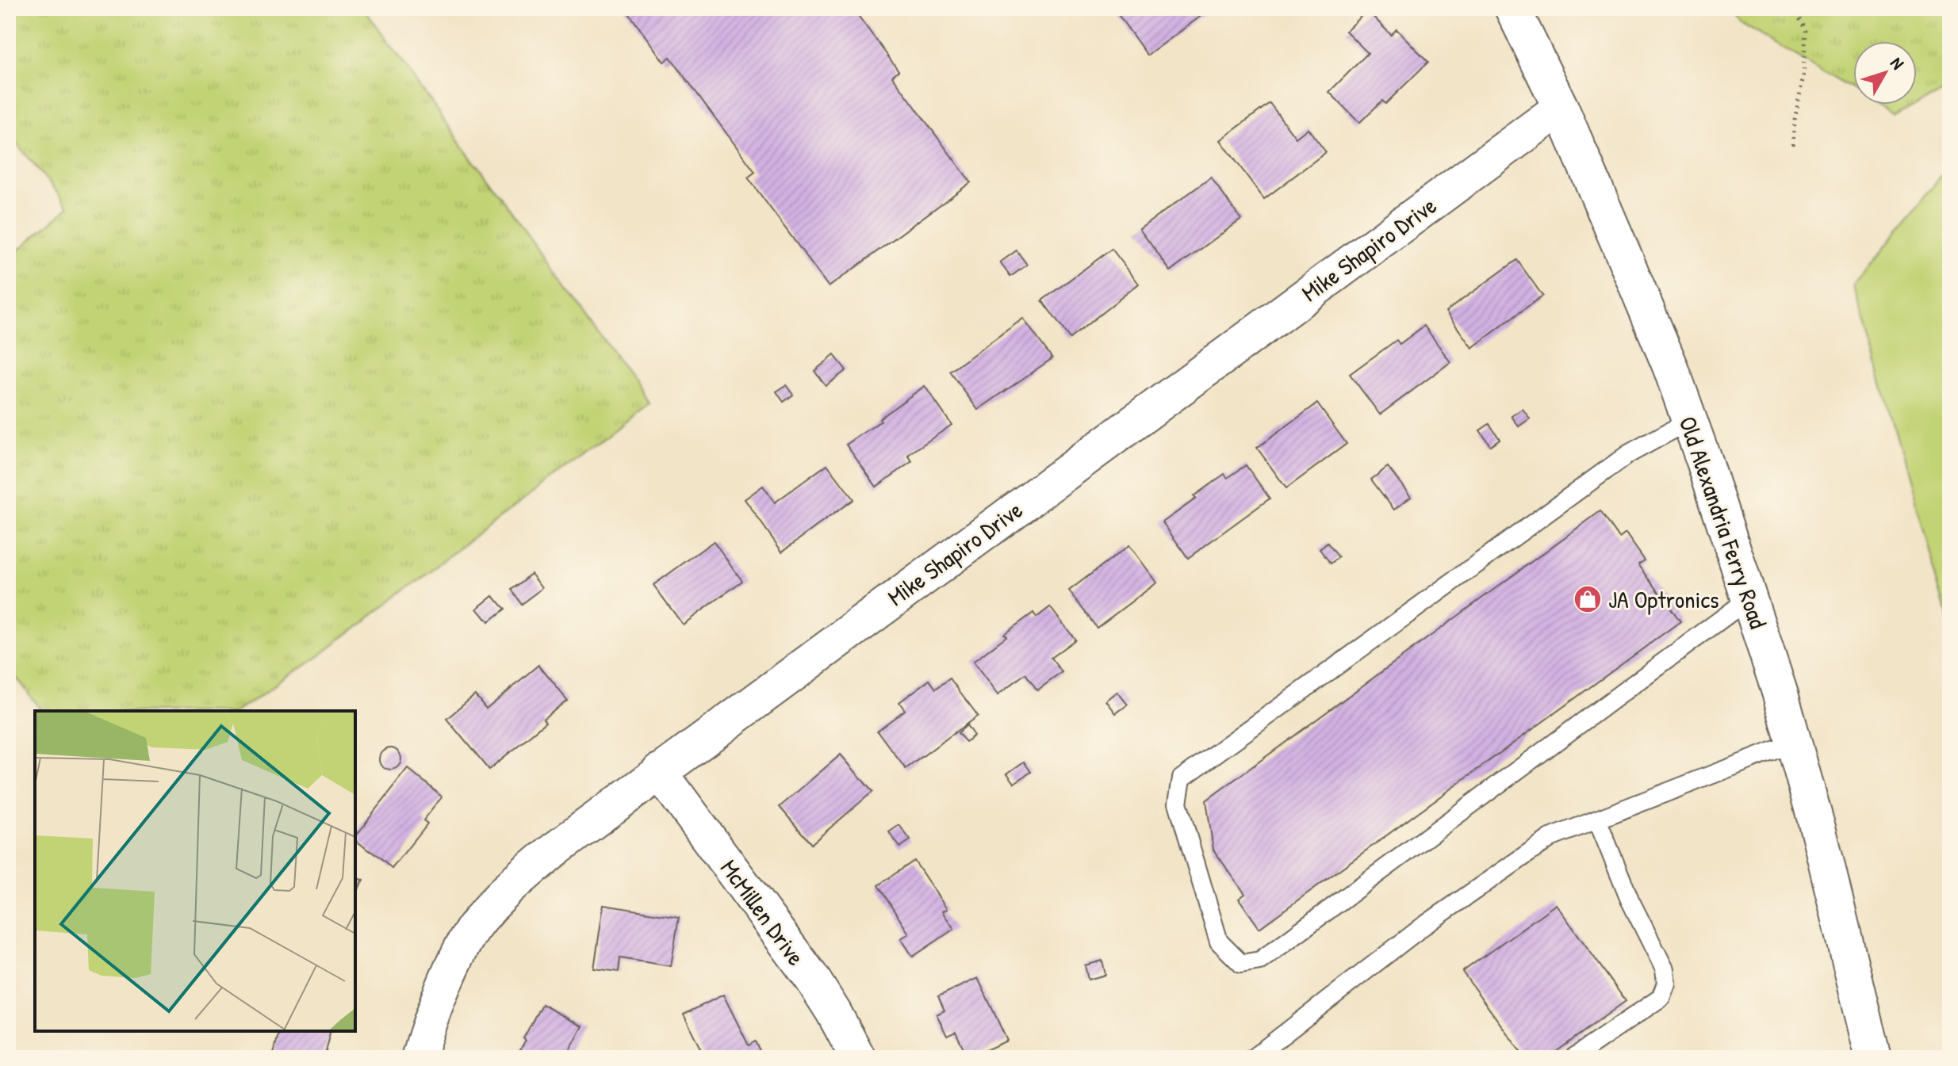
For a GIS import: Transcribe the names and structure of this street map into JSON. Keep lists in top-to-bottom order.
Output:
{
  "streets": {
    "street": ["Mike Shapiro Drive", "Old Alexandria Ferry Road", "McMillen Drive"]
  },
  "crossings": [
    ["Mike Shapiro Drive", "Old Alexandria Ferry Road"],
    ["Mike Shapiro Drive", "McMillen Drive"]
  ],
  "places": {
    "shop": ["JA Optronics"]
  },
  "north": "top right"
}
